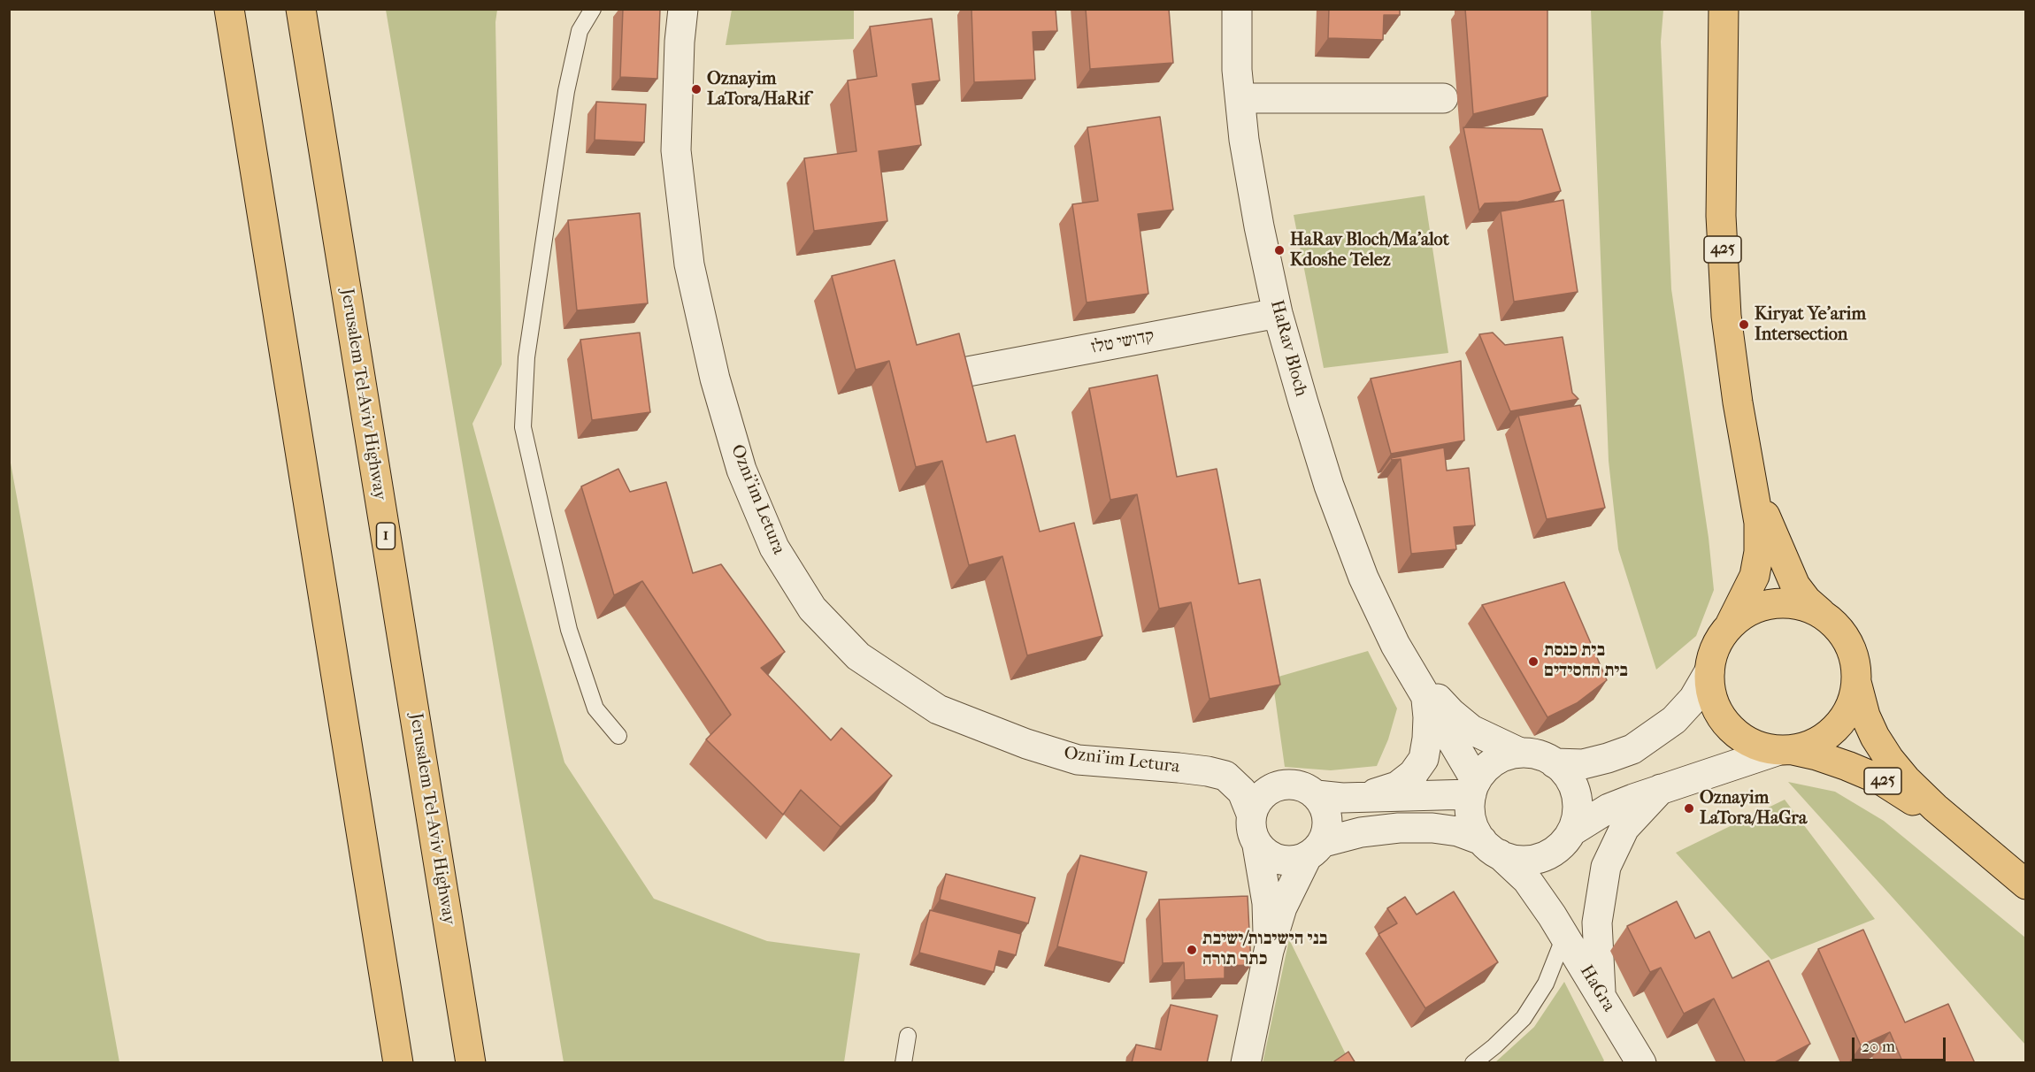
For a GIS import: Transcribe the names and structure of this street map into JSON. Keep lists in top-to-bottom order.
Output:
{
  "streets": {
    "main road": ["425", "Jerusalem Tel-Aviv Highway", "1"],
    "street": [
      "קדושי טלז",
      "HaRav Bloch",
      "Ozni'im Letura",
      "HaGra"
    ]
  },
  "crossings": [
    ["קדושי טלז", "HaRav Bloch"],
    ["HaRav Bloch", "HaGra"]
  ],
  "places": [
    "Oznayim LaTora/HaRif",
    "HaRav Bloch/Ma'alot Kdoshe Telez",
    "Kiryat Ye'arim Intersection",
    "בית כנסת בית החסידים",
    "Oznayim LaTora/HaGra",
    "בני הישיבות/ישיבת כתר תורה"
  ],
  "scale_bar": "20 m"
}
